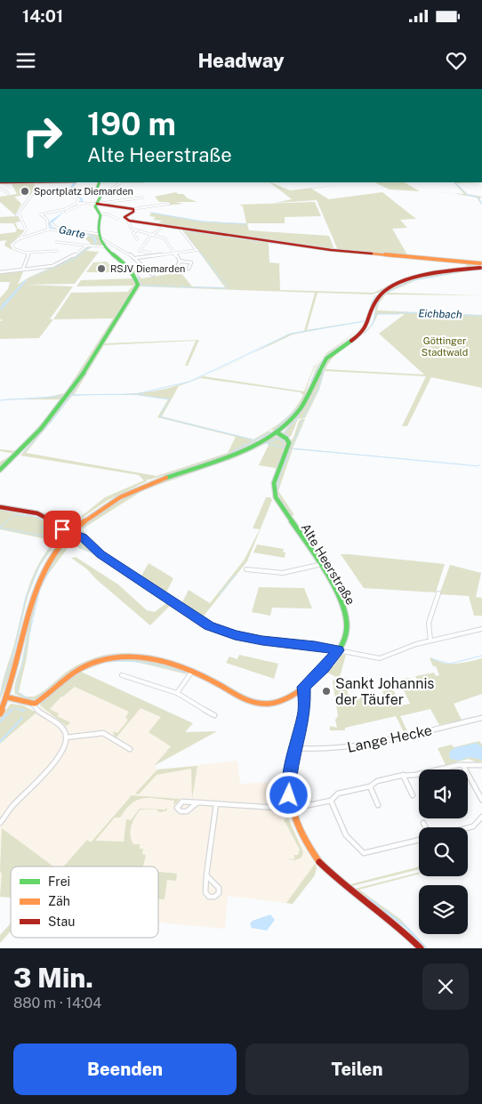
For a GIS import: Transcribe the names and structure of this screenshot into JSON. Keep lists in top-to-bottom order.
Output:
{
  "streets": {
    "street": ["Alte Heerstraße", "Lange Hecke"]
  },
  "water": ["Garte", "Eichbach"],
  "parks": ["Göttinger Stadtwald"],
  "places": ["Sportplatz Diemarden", "RSJV Diemarden", "Sankt Johannis der Täufer"],
  "legend": ["Frei", "Zäh", "Stau"],
  "page": {
    "status": "14:01",
    "header": "Headway",
    "turn": ["190 m", "Alte Heerstraße"],
    "heading": ["3 Min.", "880 m · 14:04"],
    "buttons": ["Beenden", "Teilen"]
  }
}
